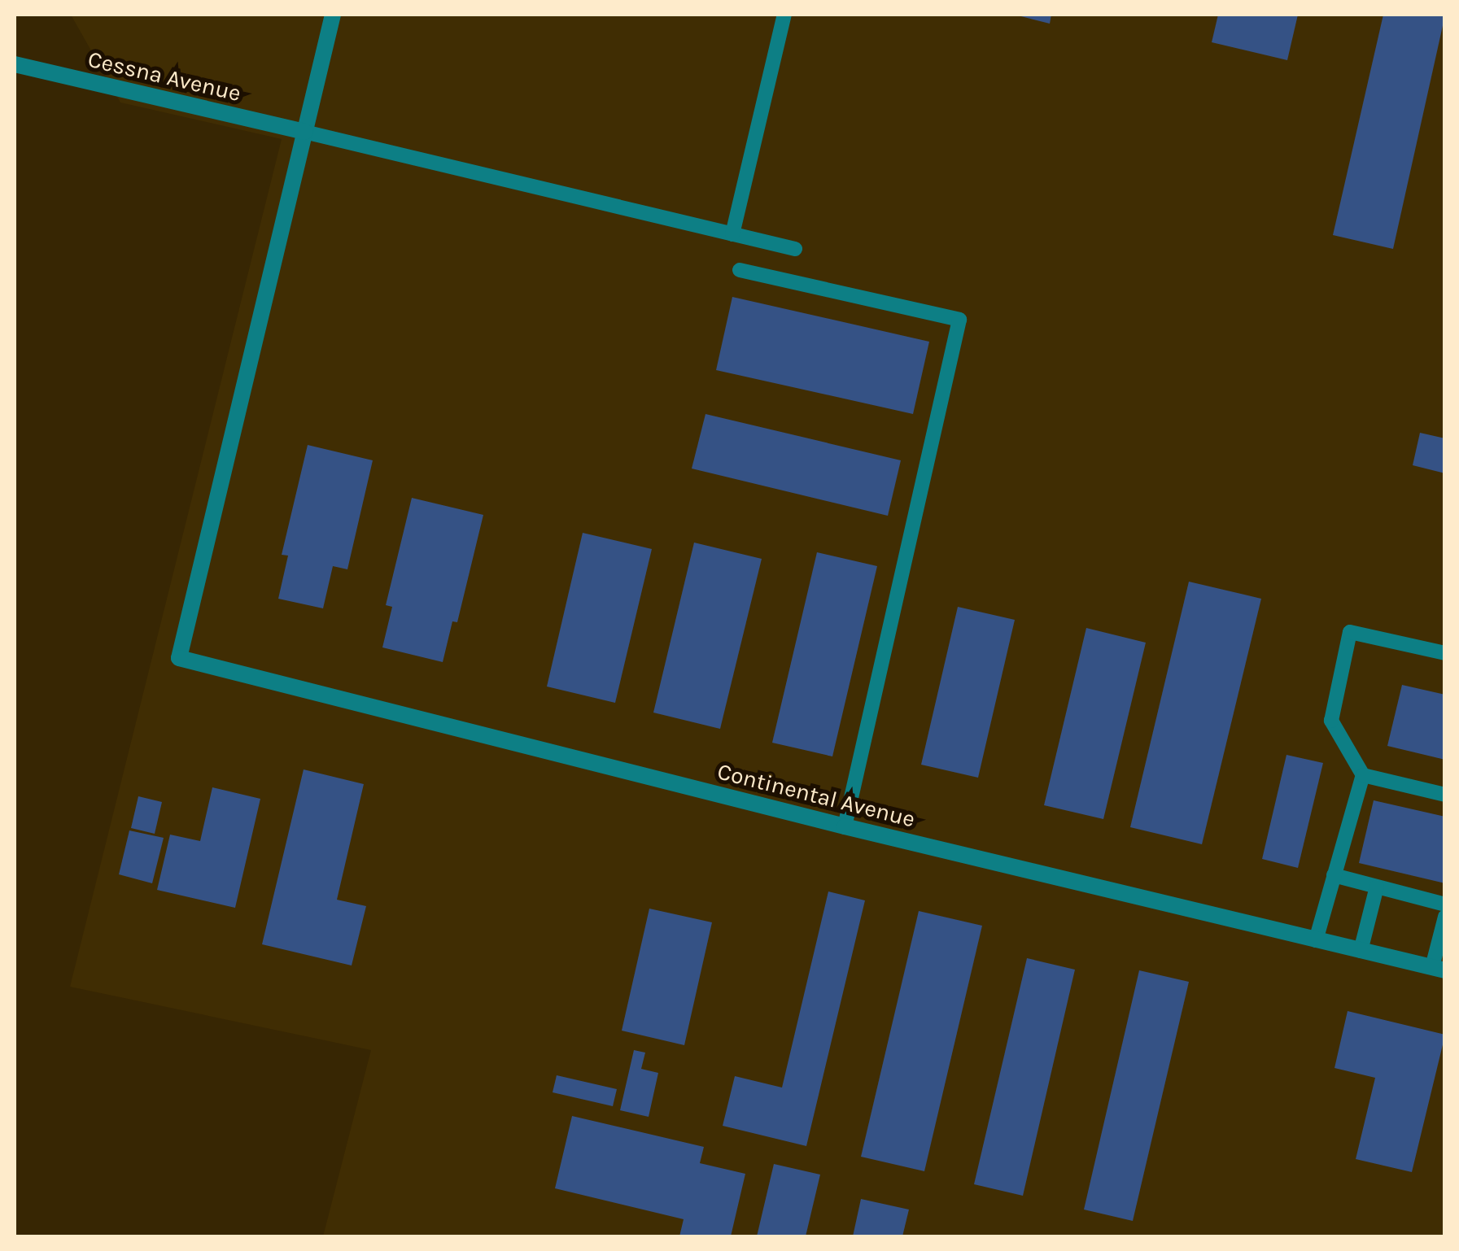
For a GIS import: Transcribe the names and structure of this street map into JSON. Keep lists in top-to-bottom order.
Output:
{
  "streets": {
    "street": ["Cessna Avenue", "Continental Avenue"]
  },
  "crossings": [
    ["Cessna Avenue", "Continental Avenue"]
  ]
}
